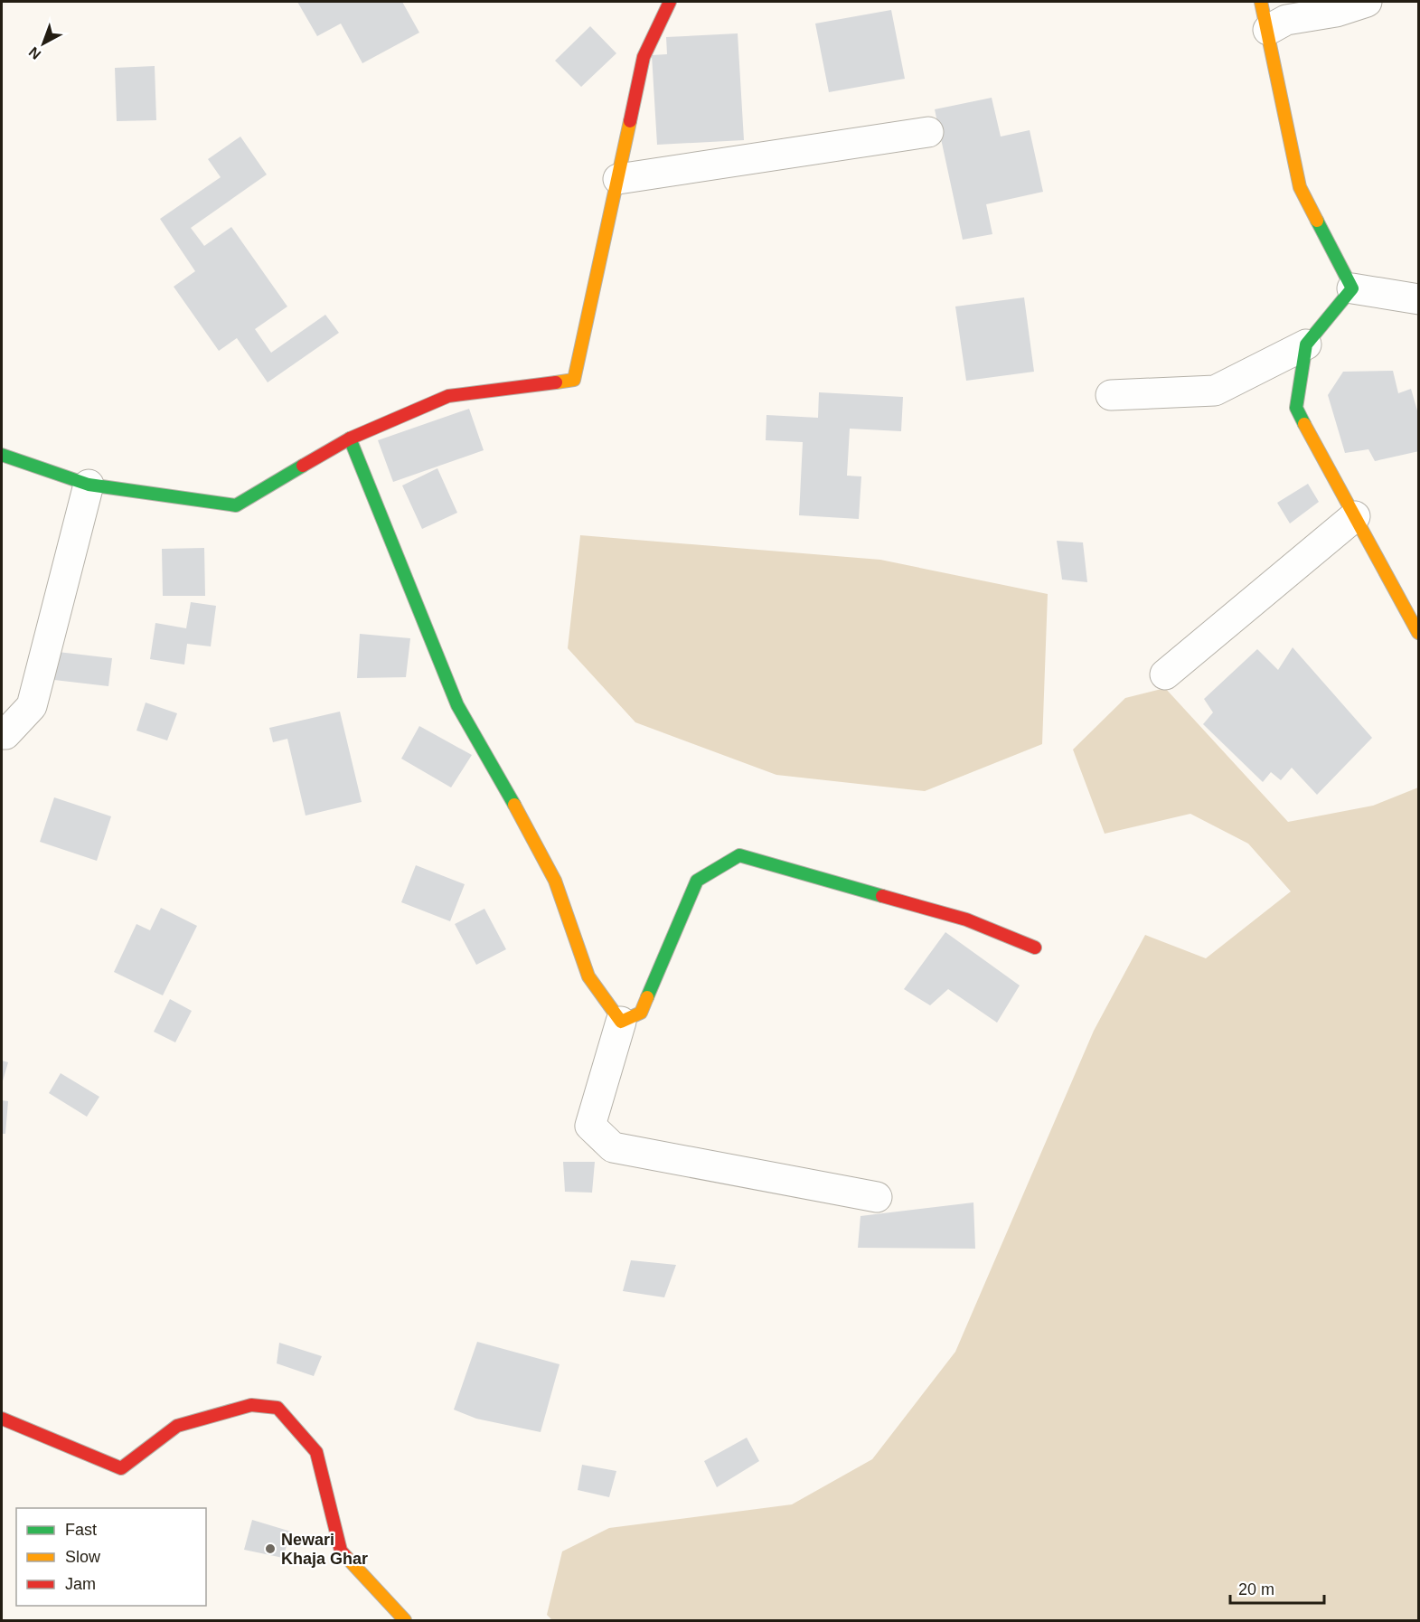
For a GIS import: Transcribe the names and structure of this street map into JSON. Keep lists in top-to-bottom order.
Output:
{
  "places": ["Newari Khaja Ghar"],
  "legend": ["Fast", "Slow", "Jam"],
  "scale_bar": "20 m",
  "north": "bottom left"
}
